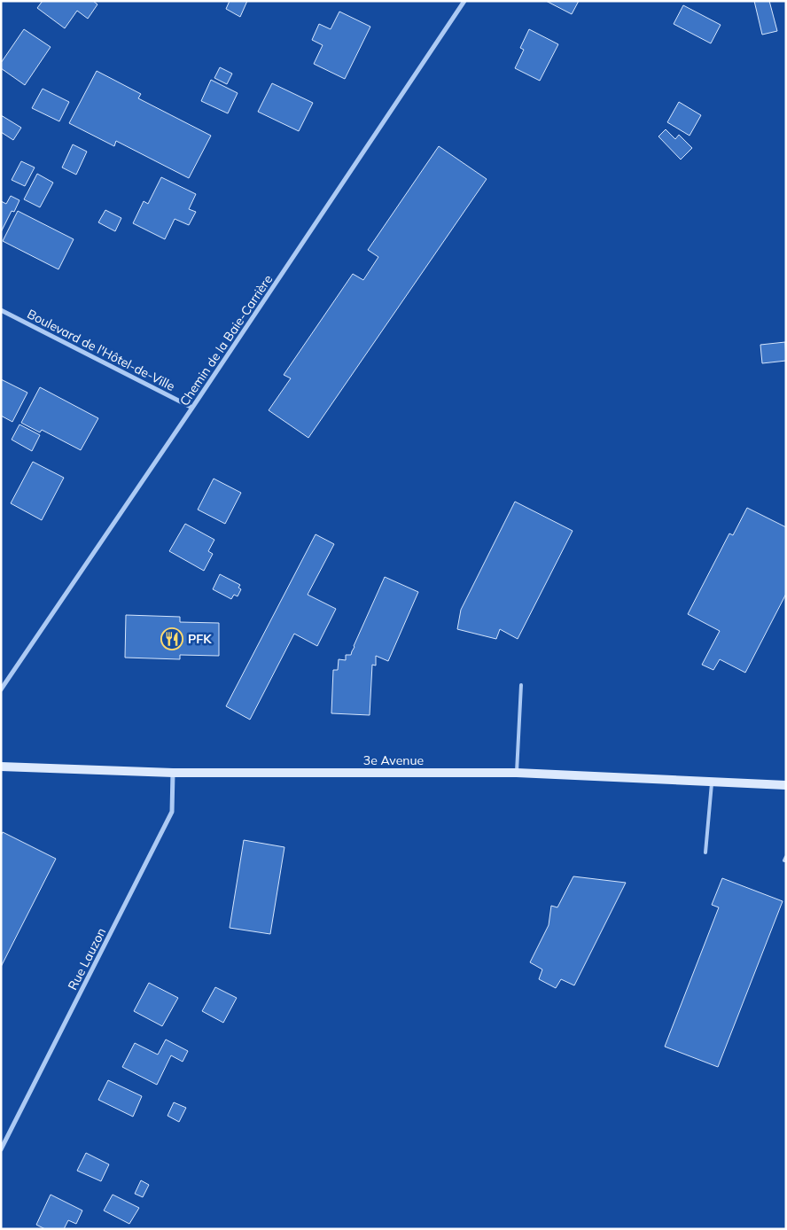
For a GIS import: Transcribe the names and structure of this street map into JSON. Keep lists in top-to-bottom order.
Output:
{
  "streets": {
    "main road": ["3e Avenue"],
    "street": ["Chemin de la Baie-Carrière", "Boulevard de l'Hôtel-de-Ville", "Rue Lauzon"]
  },
  "crossings": [
    ["Chemin de la Baie-Carrière", "Boulevard de l'Hôtel-de-Ville"],
    ["3e Avenue", "Rue Lauzon"]
  ],
  "places": {
    "restaurant": ["PFK"]
  }
}
